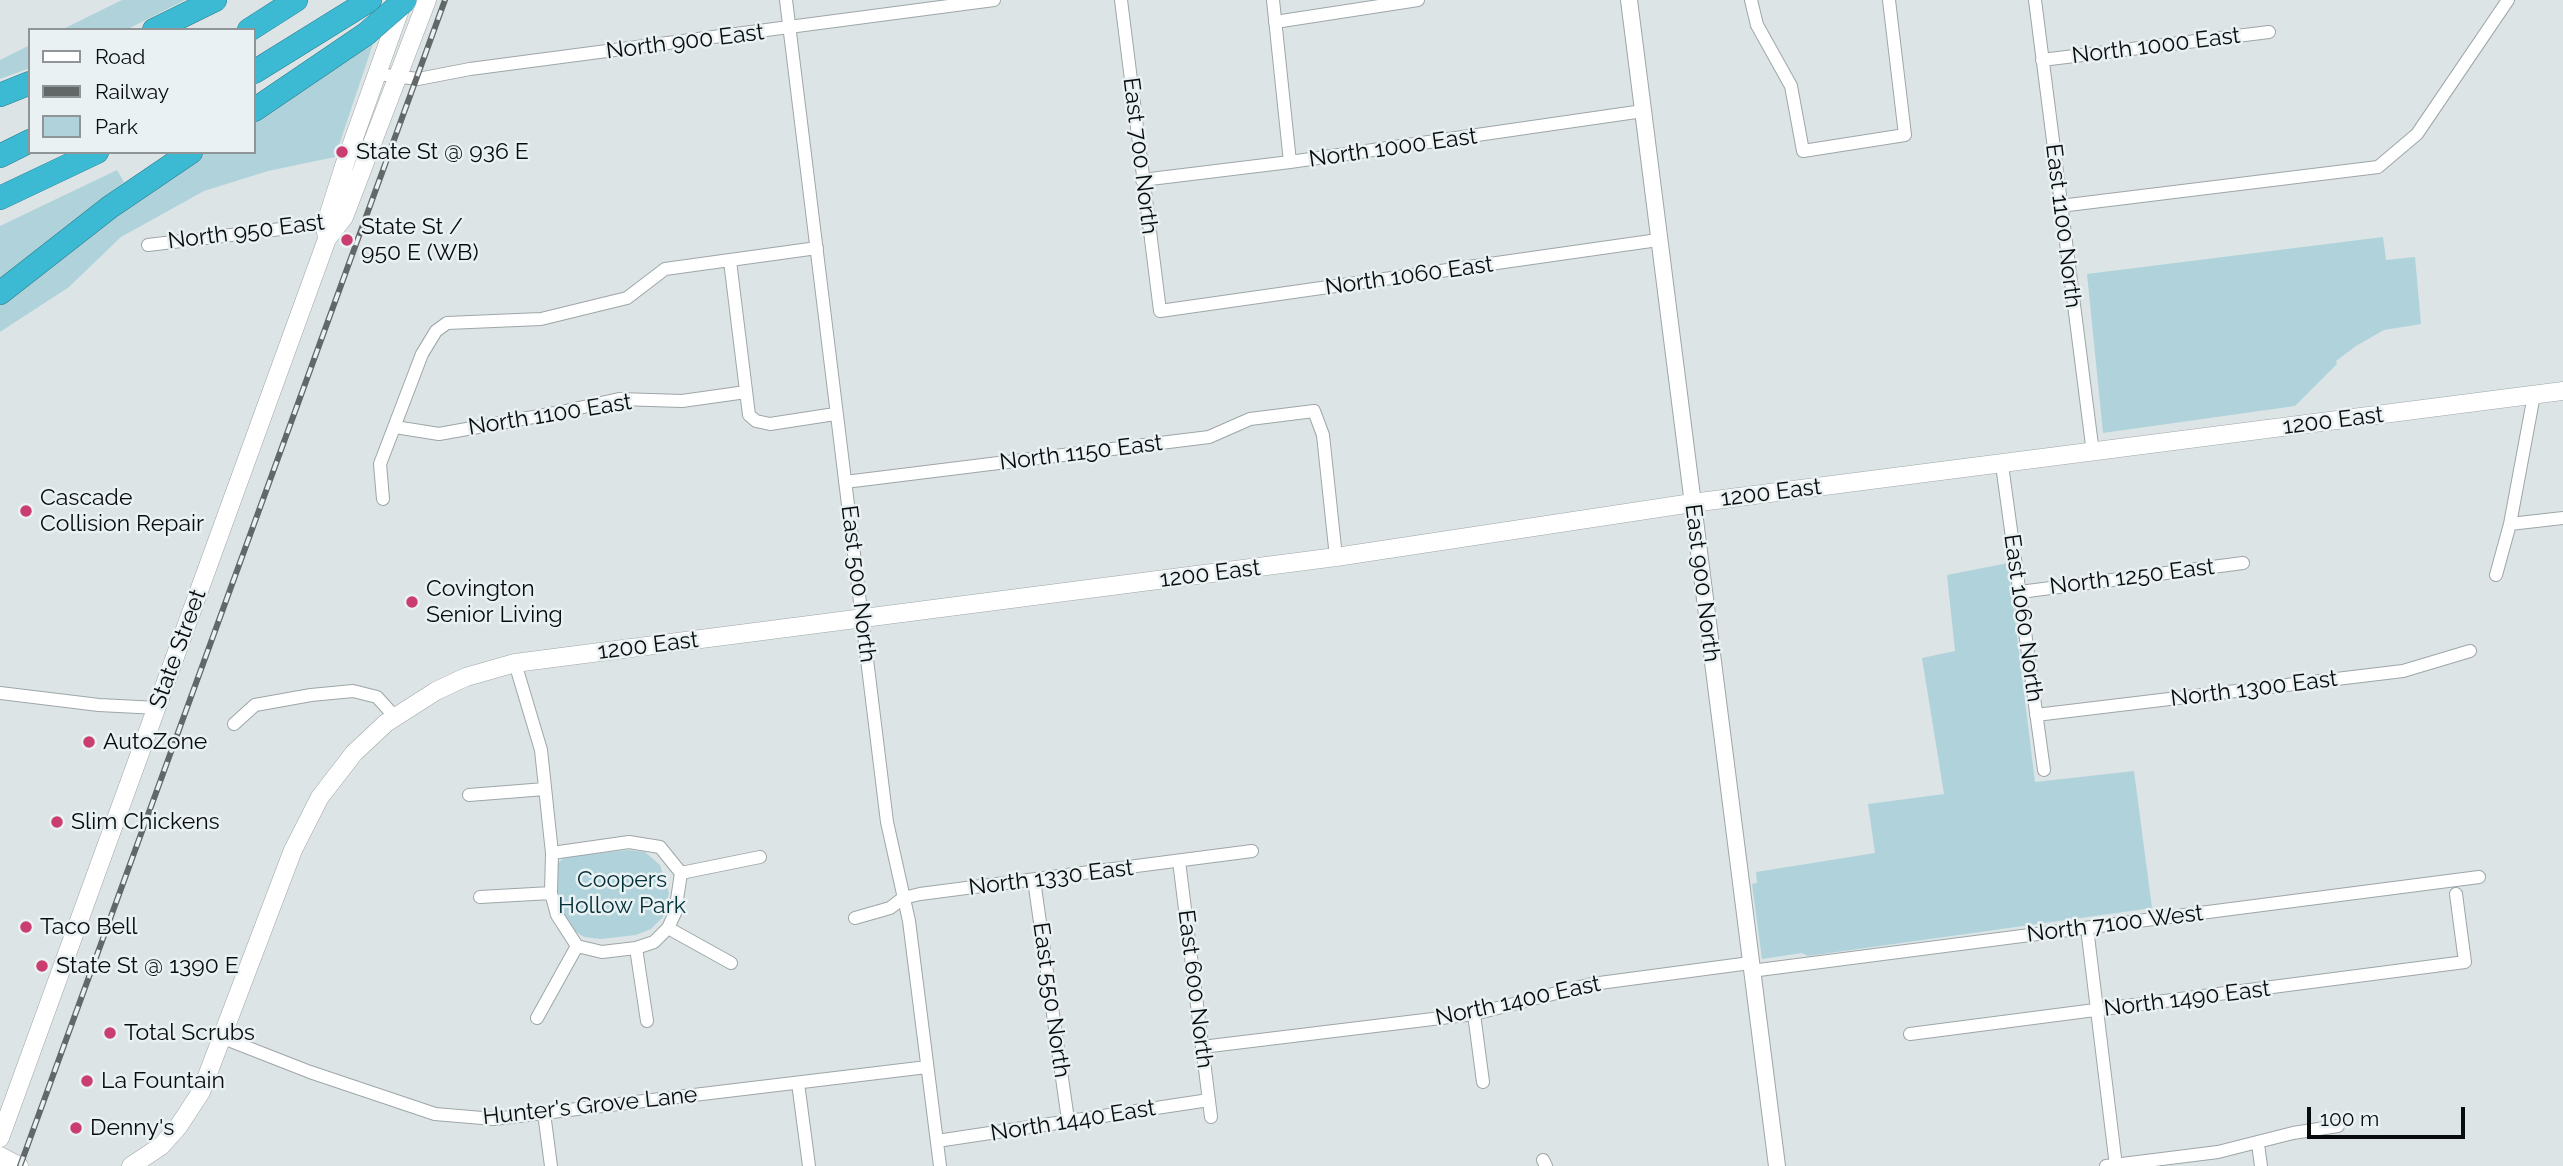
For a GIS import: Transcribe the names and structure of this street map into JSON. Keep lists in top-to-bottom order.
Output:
{
  "streets": {
    "main road": ["1200 East", "State Street"],
    "street": [
      "North 900 East",
      "North 1000 East",
      "East 700 North",
      "East 1100 North",
      "North 950 East",
      "North 1060 East",
      "North 1100 East",
      "North 1150 East",
      "North 1250 East",
      "East 900 North",
      "East 500 North",
      "East 1060 North",
      "North 1300 East",
      "North 1330 East",
      "North 7100 West",
      "East 600 North",
      "North 1490 East",
      "East 550 North",
      "North 1400 East",
      "Hunter's Grove Lane",
      "North 1440 East"
    ]
  },
  "crossings": [
    ["North 900 East", "East 500 North"],
    ["North 900 East", "State Street"],
    ["North 1000 East", "East 700 North"],
    ["North 1000 East", "East 1100 North"],
    ["North 1000 East", "East 900 North"],
    ["East 700 North", "North 1060 East"],
    ["East 1100 North", "1200 East"],
    ["North 950 East", "State Street"],
    ["North 1060 East", "East 900 North"],
    ["1200 East", "North 1150 East"],
    ["1200 East", "East 900 North"],
    ["1200 East", "East 500 North"],
    ["1200 East", "East 1060 North"],
    ["1200 East", "Hunter's Grove Lane"],
    ["North 1150 East", "East 500 North"],
    ["North 1250 East", "East 1060 North"],
    ["East 900 North", "North 7100 West"],
    ["East 900 North", "North 1400 East"],
    ["East 500 North", "North 1330 East"],
    ["East 500 North", "Hunter's Grove Lane"],
    ["East 500 North", "North 1440 East"],
    ["East 1060 North", "North 1300 East"],
    ["North 1330 East", "East 600 North"],
    ["North 1330 East", "East 550 North"],
    ["North 7100 West", "North 1400 East"],
    ["East 600 North", "North 1400 East"],
    ["East 600 North", "North 1440 East"],
    ["East 550 North", "North 1440 East"]
  ],
  "parks": ["Coopers Hollow Park"],
  "places": [
    "State St @ 936 E",
    "State St / 950 E (WB)",
    "Cascade Collision Repair",
    "Covington Senior Living",
    "AutoZone",
    "Slim Chickens",
    "Taco Bell",
    "State St @ 1390 E",
    "Total Scrubs",
    "La Fountain",
    "Denny's"
  ],
  "legend": ["Road", "Railway", "Park"],
  "scale_bar": "100 m"
}
